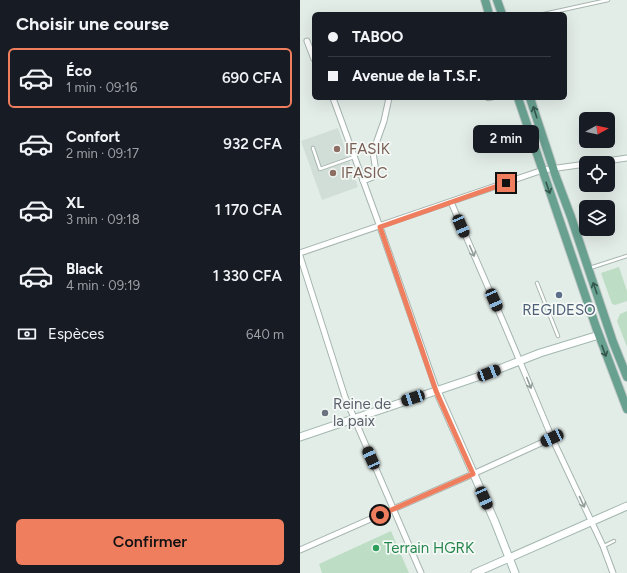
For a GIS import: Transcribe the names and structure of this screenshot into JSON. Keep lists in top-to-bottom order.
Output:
{
  "places": [
    "IFASIK",
    "IFASIC",
    "REGIDESO",
    "Reine de la paix",
    "Terrain HGRK"
  ],
  "north": "right",
  "page": {
    "heading": "Choisir une course",
    "banner": ["TABOO", "Avenue de la T.S.F."],
    "list": [
      {
        "name": "Éco",
        "note": "1 min · 09:16",
        "value": "690 CFA"
      },
      {
        "name": "Confort",
        "note": "2 min · 09:17",
        "value": "932 CFA"
      },
      {
        "name": "XL",
        "note": "3 min · 09:18",
        "value": "1 170 CFA"
      },
      {
        "name": "Black",
        "note": "4 min · 09:19",
        "value": "1 330 CFA"
      }
    ],
    "bubble": "2 min",
    "pay": ["Espèces", "640 m"],
    "buttons": "Confirmer"
  }
}
